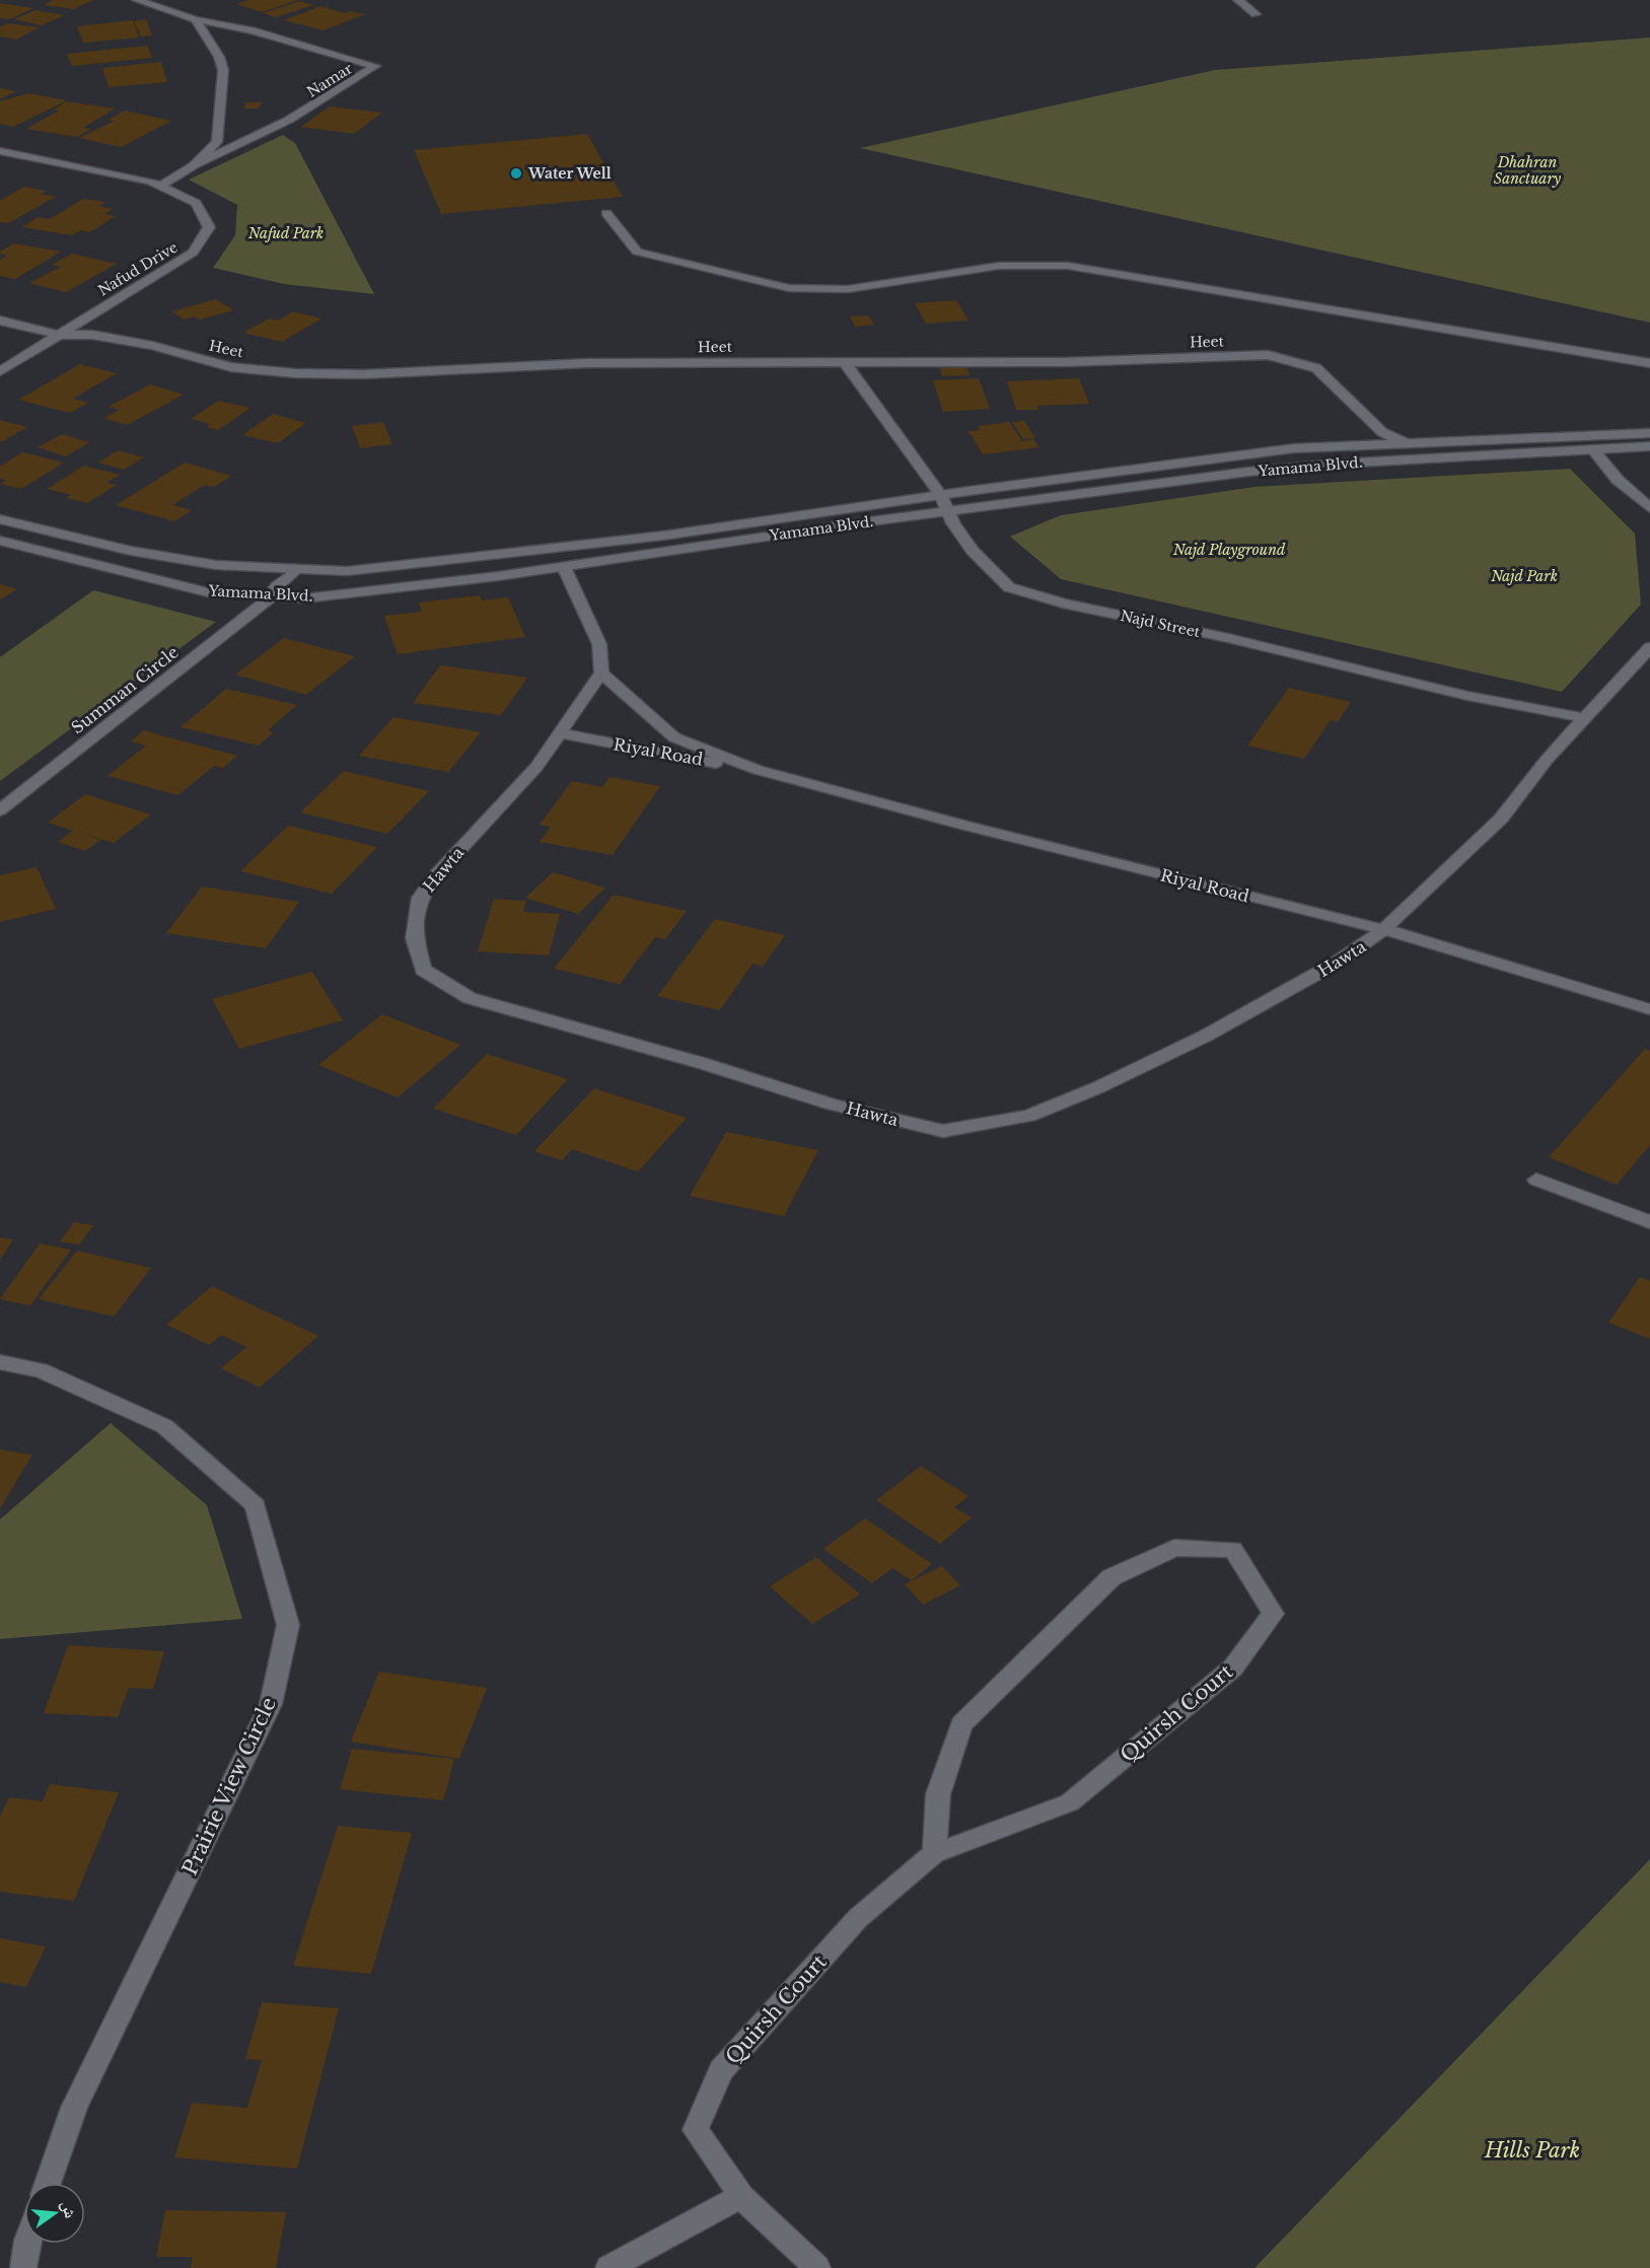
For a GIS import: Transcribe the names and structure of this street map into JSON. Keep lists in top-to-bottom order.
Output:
{
  "streets": {
    "street": [
      "Namar",
      "Nafud Drive",
      "Heet",
      "Yamama Blvd.",
      "Najd Street",
      "Summan Circle",
      "Riyal Road",
      "Hawta",
      "Quirsh Court",
      "Prairie View Circle"
    ]
  },
  "crossings": [
    ["Namar", "Nafud Drive"],
    ["Nafud Drive", "Heet"],
    ["Heet", "Yamama Blvd."],
    ["Heet", "Najd Street"],
    ["Yamama Blvd.", "Najd Street"],
    ["Yamama Blvd.", "Summan Circle"],
    ["Najd Street", "Hawta"],
    ["Riyal Road", "Hawta"]
  ],
  "parks": [
    "Dhahran Sanctuary",
    "Nafud Park",
    "Najd Playground",
    "Najd Park",
    "Hills Park"
  ],
  "places": ["Water Well"],
  "north": "right"
}
